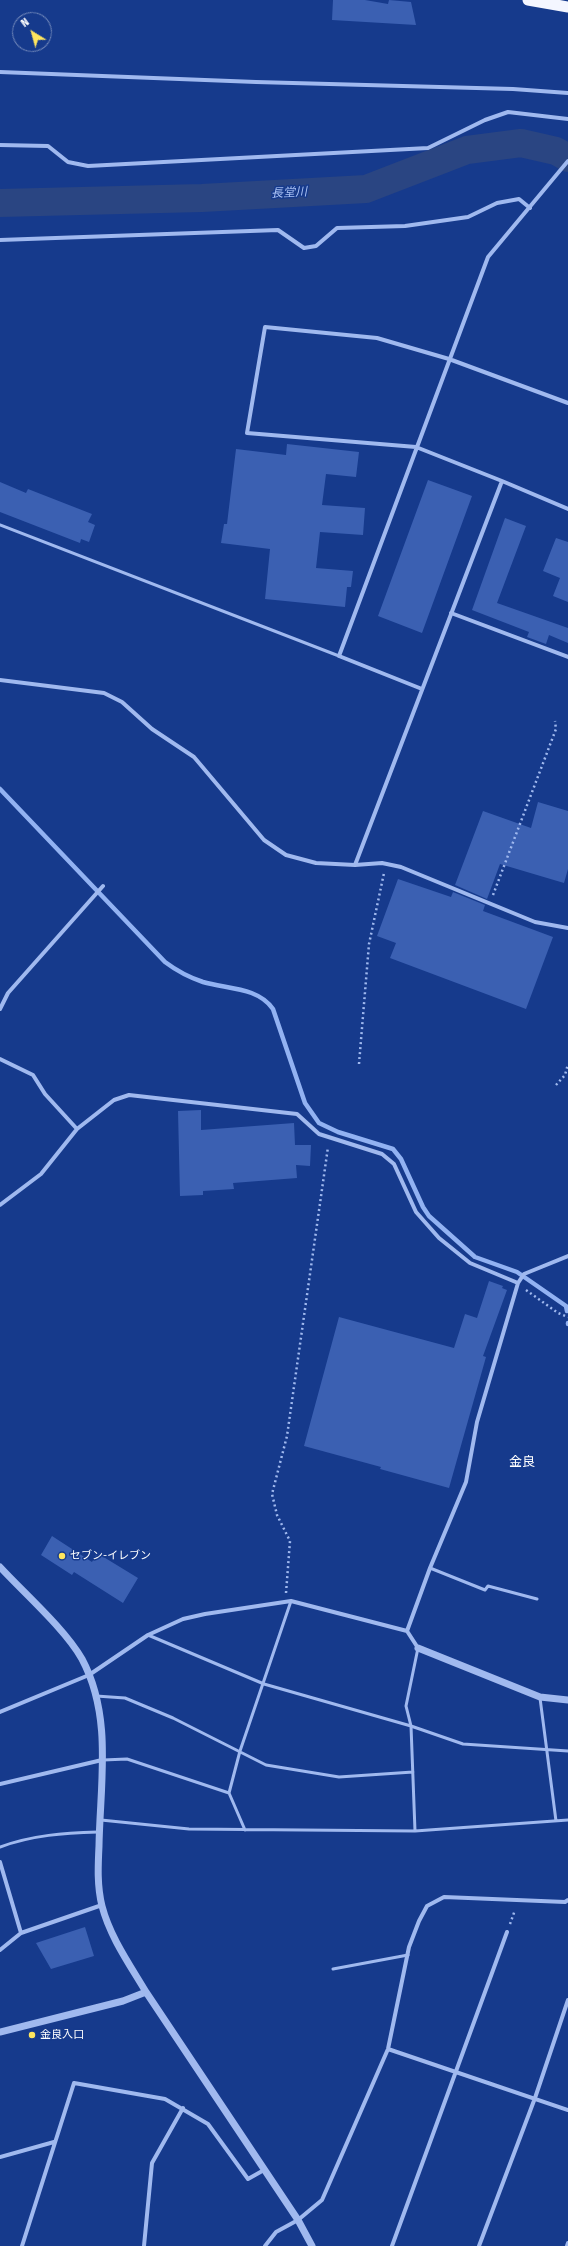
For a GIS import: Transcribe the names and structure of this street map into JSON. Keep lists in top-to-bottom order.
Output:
{
  "districts": ["金良"],
  "water": ["長堂川"],
  "places": ["セブン-イレブン", "金良入口"],
  "north": "top left"
}
